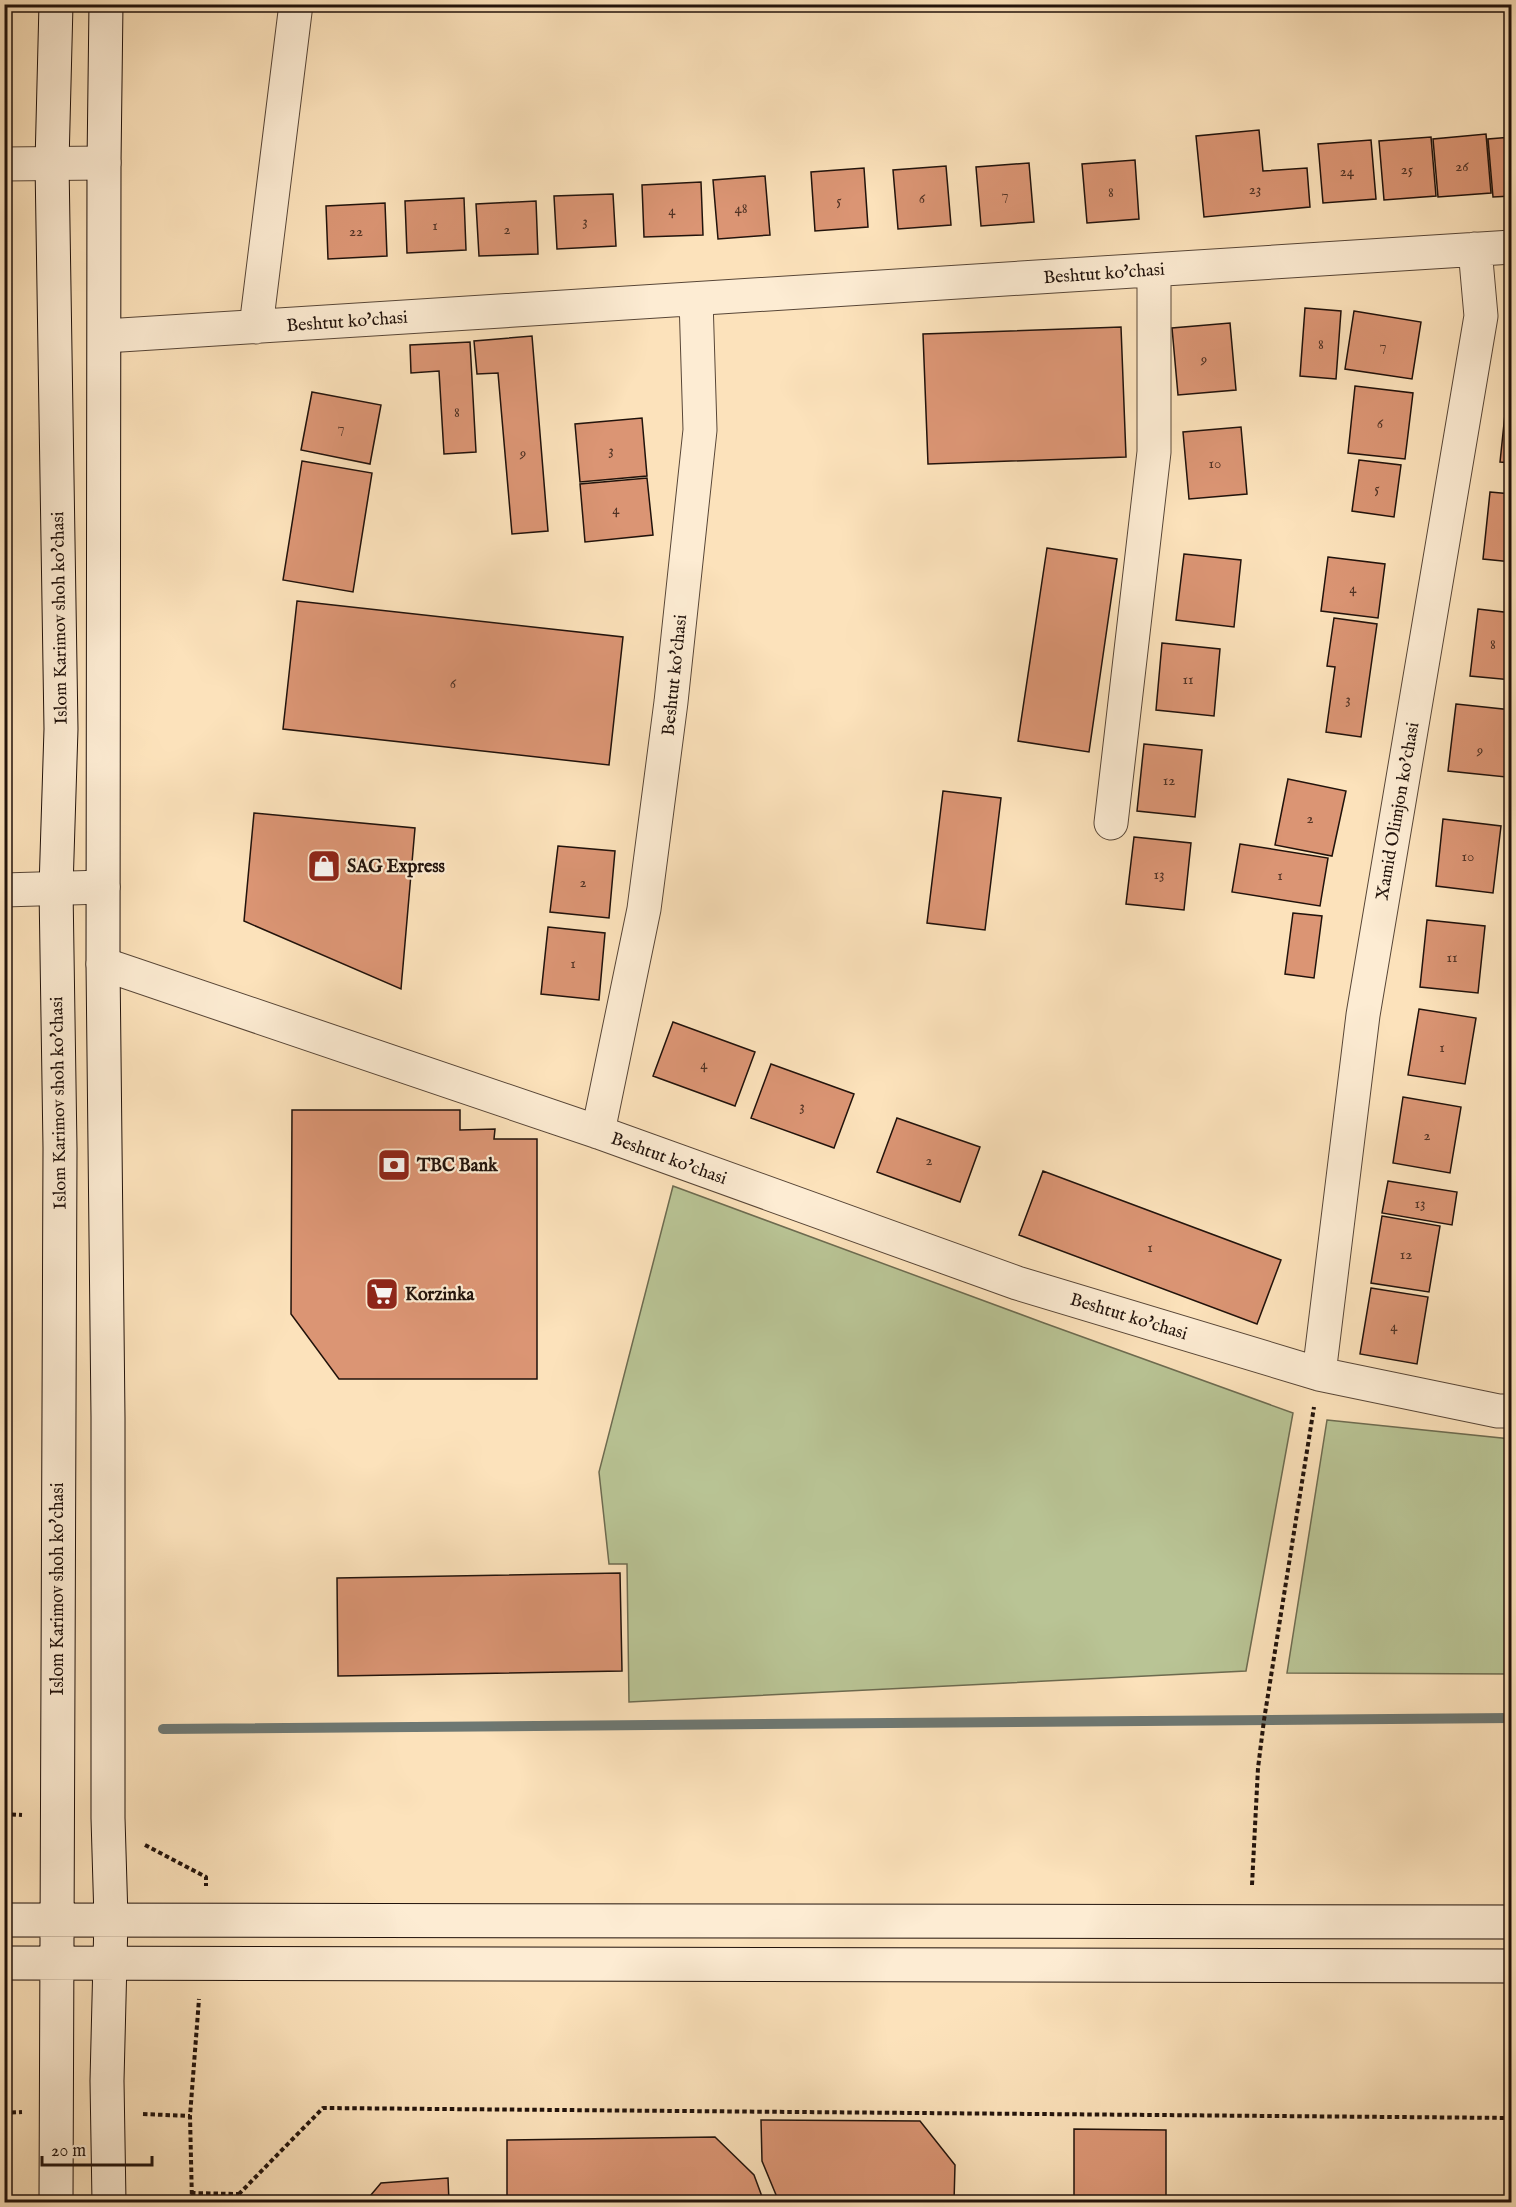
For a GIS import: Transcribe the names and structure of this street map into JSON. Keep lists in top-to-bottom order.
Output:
{
  "streets": {
    "main road": ["Beshtut ko'chasi", "Islom Karimov shoh ko'chasi", "Xamid Olimjon ko'chasi"]
  },
  "crossings": [
    ["Beshtut ko'chasi", "Xamid Olimjon ko'chasi"]
  ],
  "places": {
    "shop": ["SAG Express"],
    "bank": ["TBC Bank"],
    "supermarket": ["Korzinka"]
  },
  "house_numbers": [
    "26",
    "25",
    "24",
    "23",
    "8",
    "7",
    "6",
    "5",
    "48",
    "4",
    "3",
    "1",
    "2",
    "22",
    "8",
    "7",
    "9",
    "8",
    "6",
    "7",
    "3",
    "9",
    "10",
    "5",
    "4",
    "4",
    "8",
    "11",
    "6",
    "3",
    "9",
    "12",
    "2",
    "10",
    "13",
    "1",
    "2",
    "11",
    "1",
    "1",
    "4",
    "3",
    "2",
    "2",
    "13",
    "1",
    "12",
    "4"
  ],
  "scale_bar": "20 m"
}
